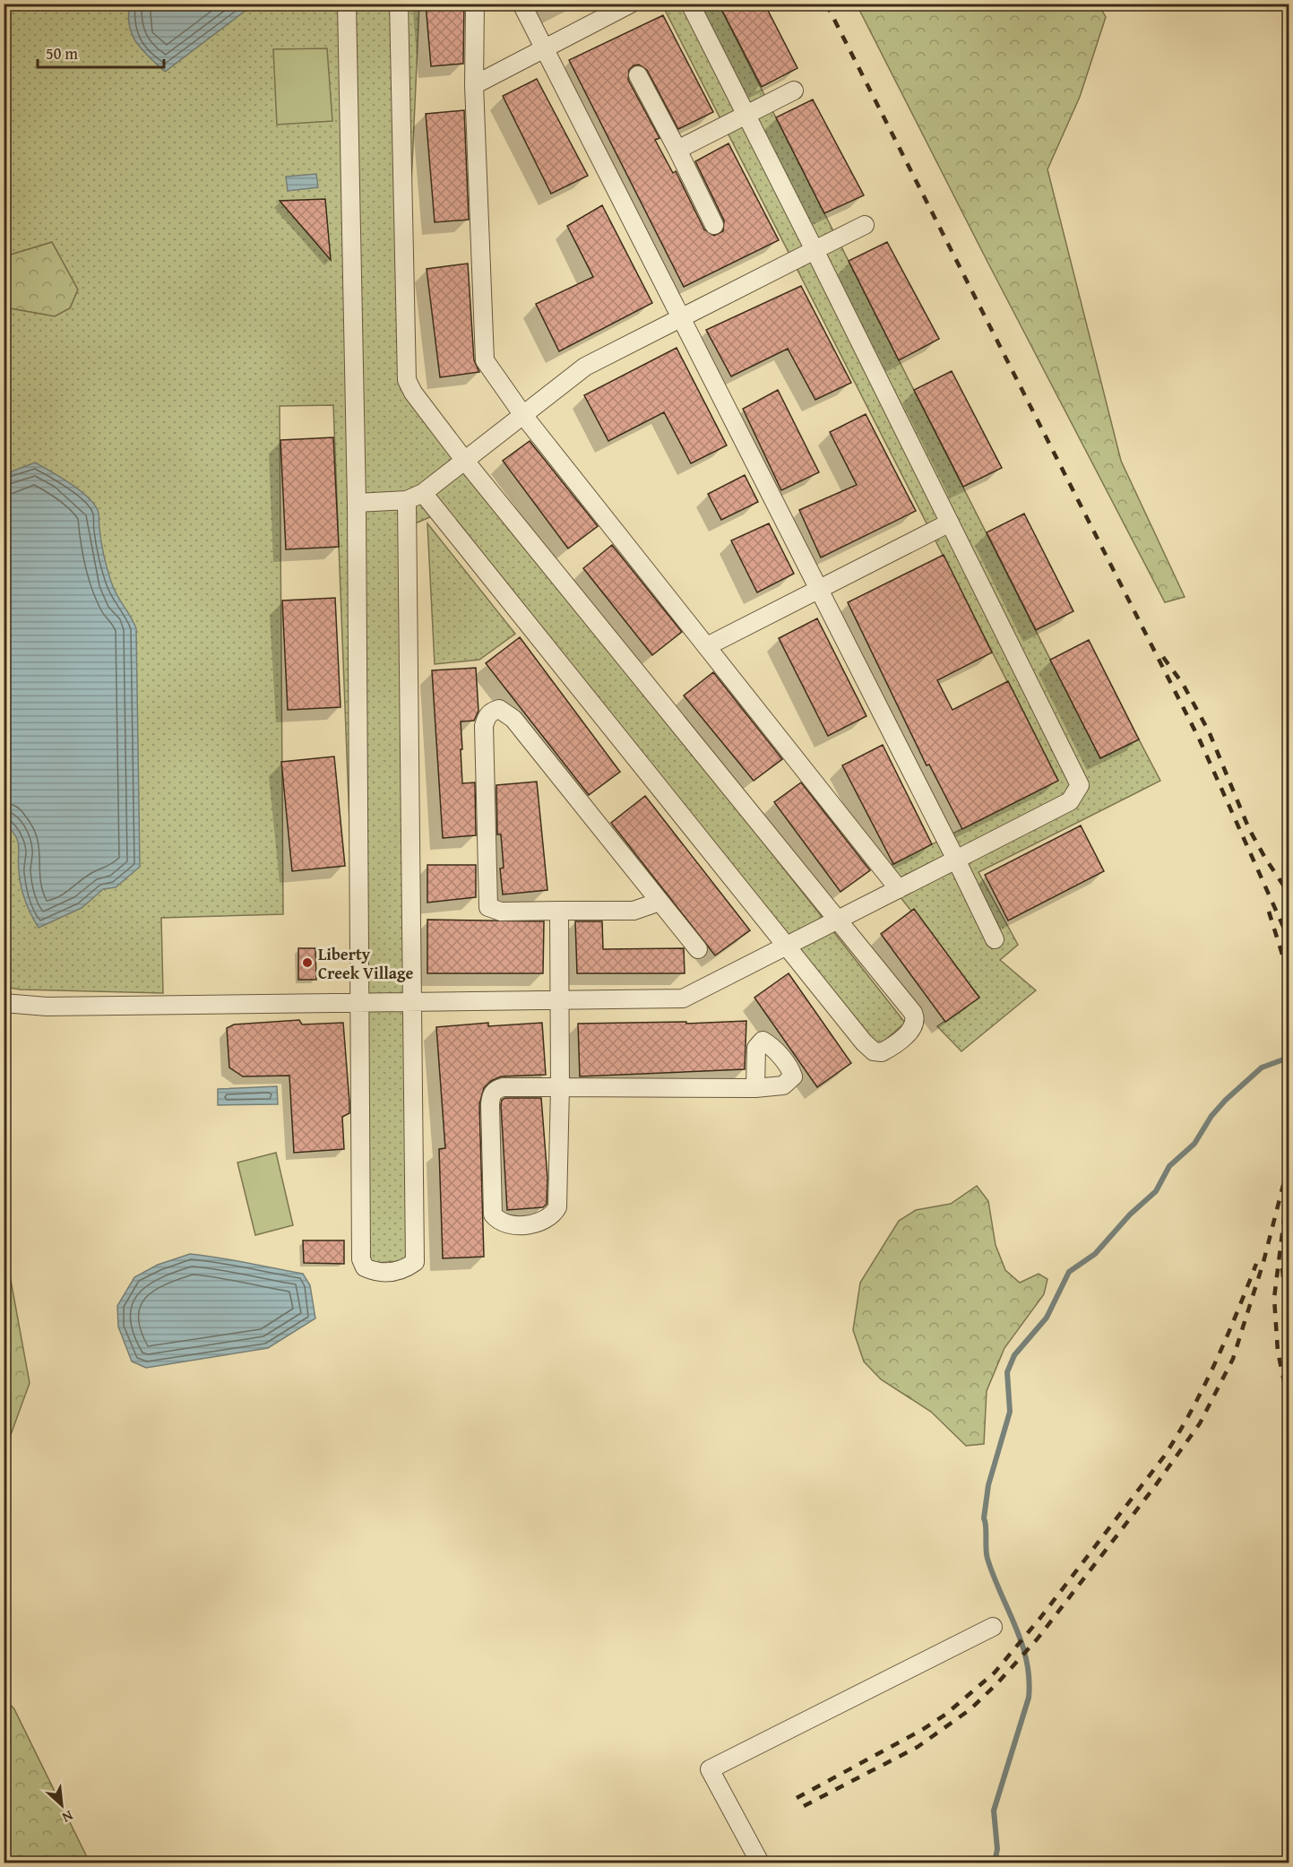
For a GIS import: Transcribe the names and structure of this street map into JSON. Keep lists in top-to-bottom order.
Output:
{
  "places": ["Liberty Creek Village"],
  "scale_bar": "50 m",
  "north": "bottom right"
}
